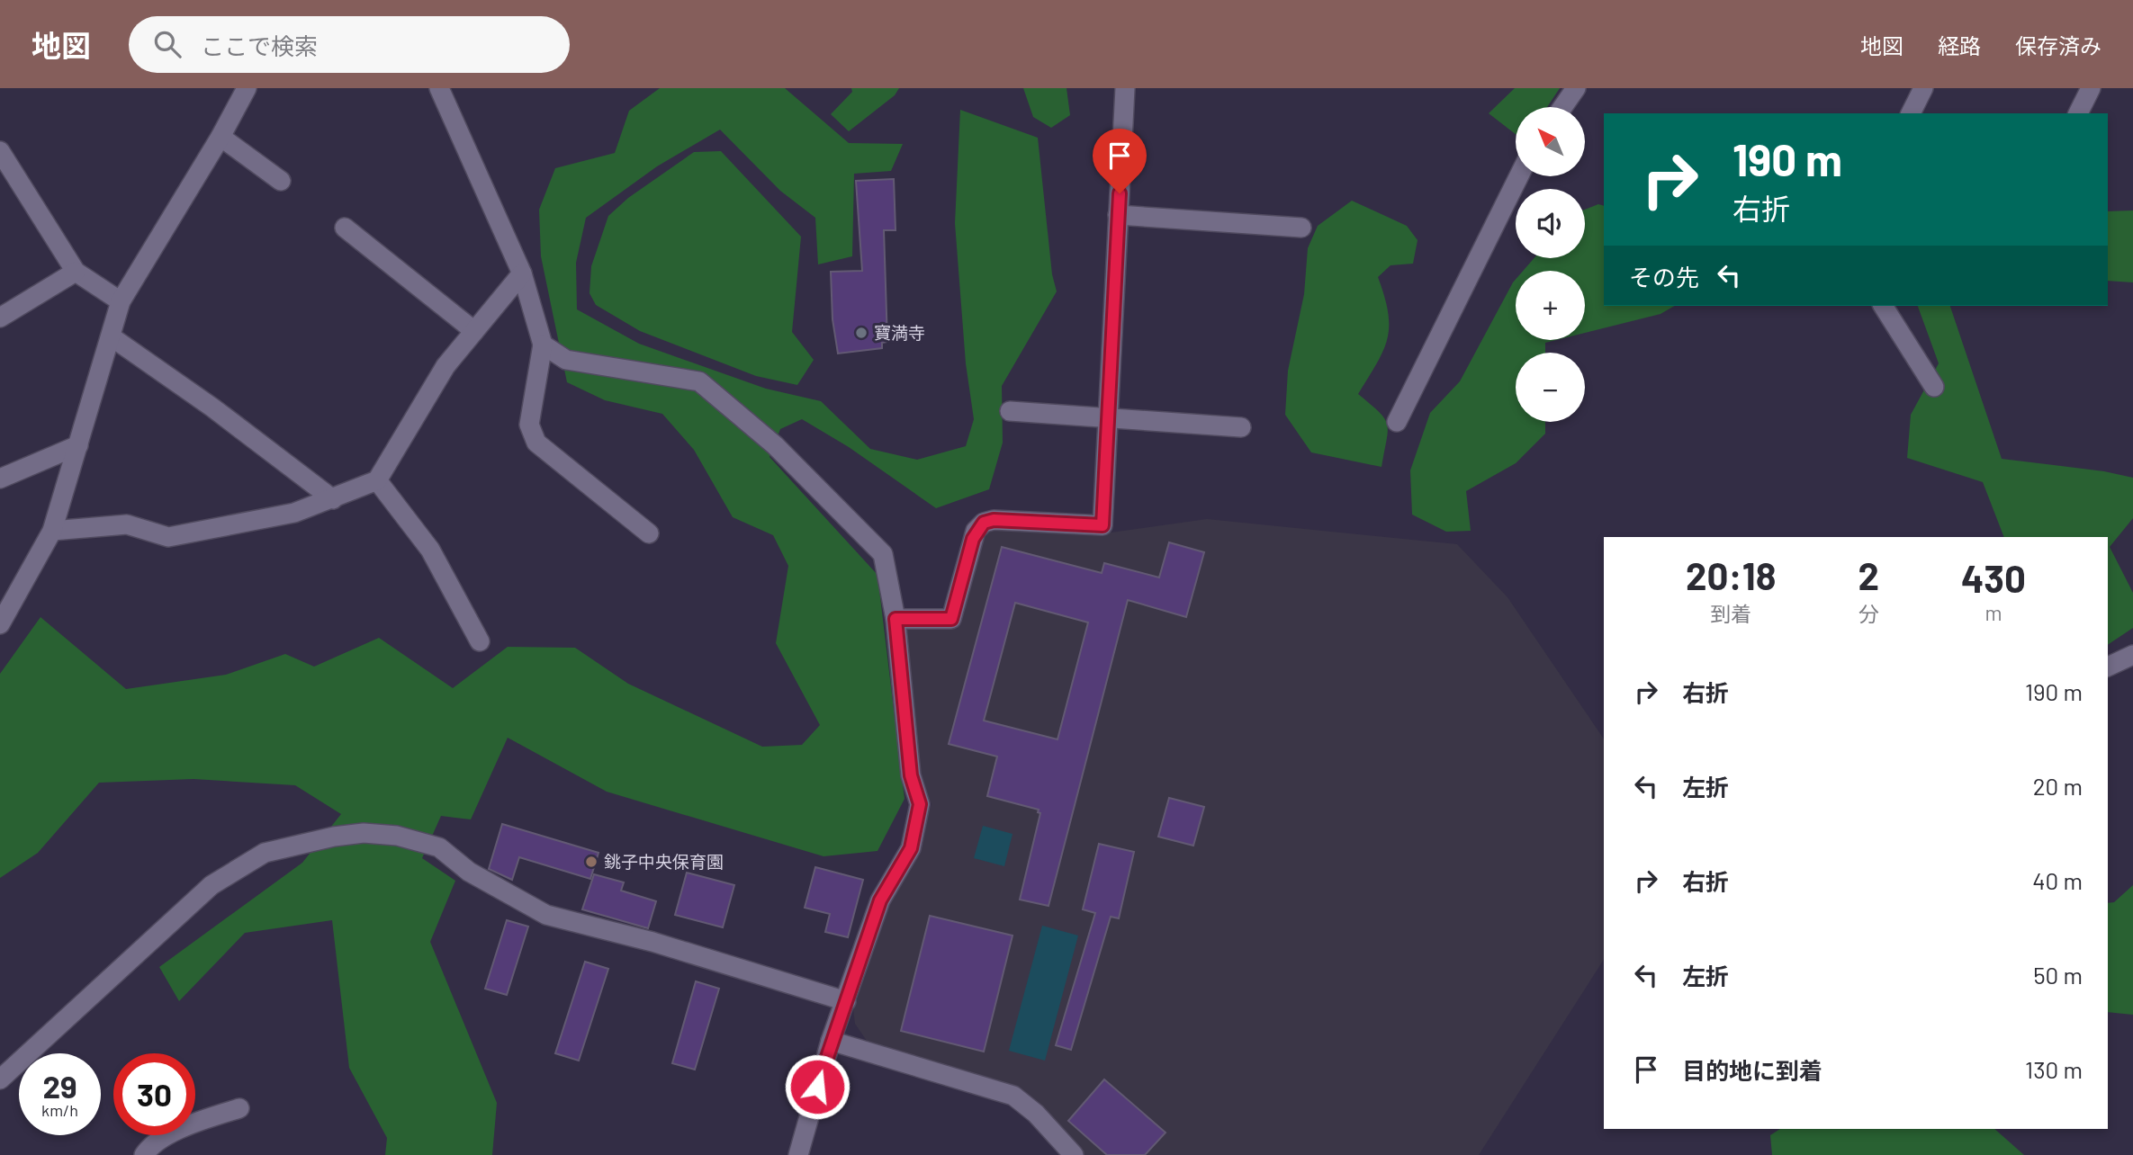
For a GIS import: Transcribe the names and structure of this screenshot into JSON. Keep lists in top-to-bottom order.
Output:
{
  "places": ["寶満寺", "銚子中央保育園"],
  "north": "top left",
  "page": {
    "header": "地図",
    "search": "ここで検索",
    "nav": ["地図", "経路", "保存済み"],
    "map_buttons": ["+", "−"],
    "turn": ["190 m", "右折"],
    "then": "その先",
    "eta": [
      "20:18",
      "到着",
      "2",
      "分",
      "430",
      "m"
    ],
    "list": [
      {
        "name": "右折",
        "value": "190 m"
      },
      {
        "name": "左折",
        "value": "20 m"
      },
      {
        "name": "右折",
        "value": "40 m"
      },
      {
        "name": "左折",
        "value": "50 m"
      },
      {
        "name": "目的地に到着",
        "value": "130 m"
      }
    ],
    "speed": "29 km/h",
    "limit": "30"
  }
}
